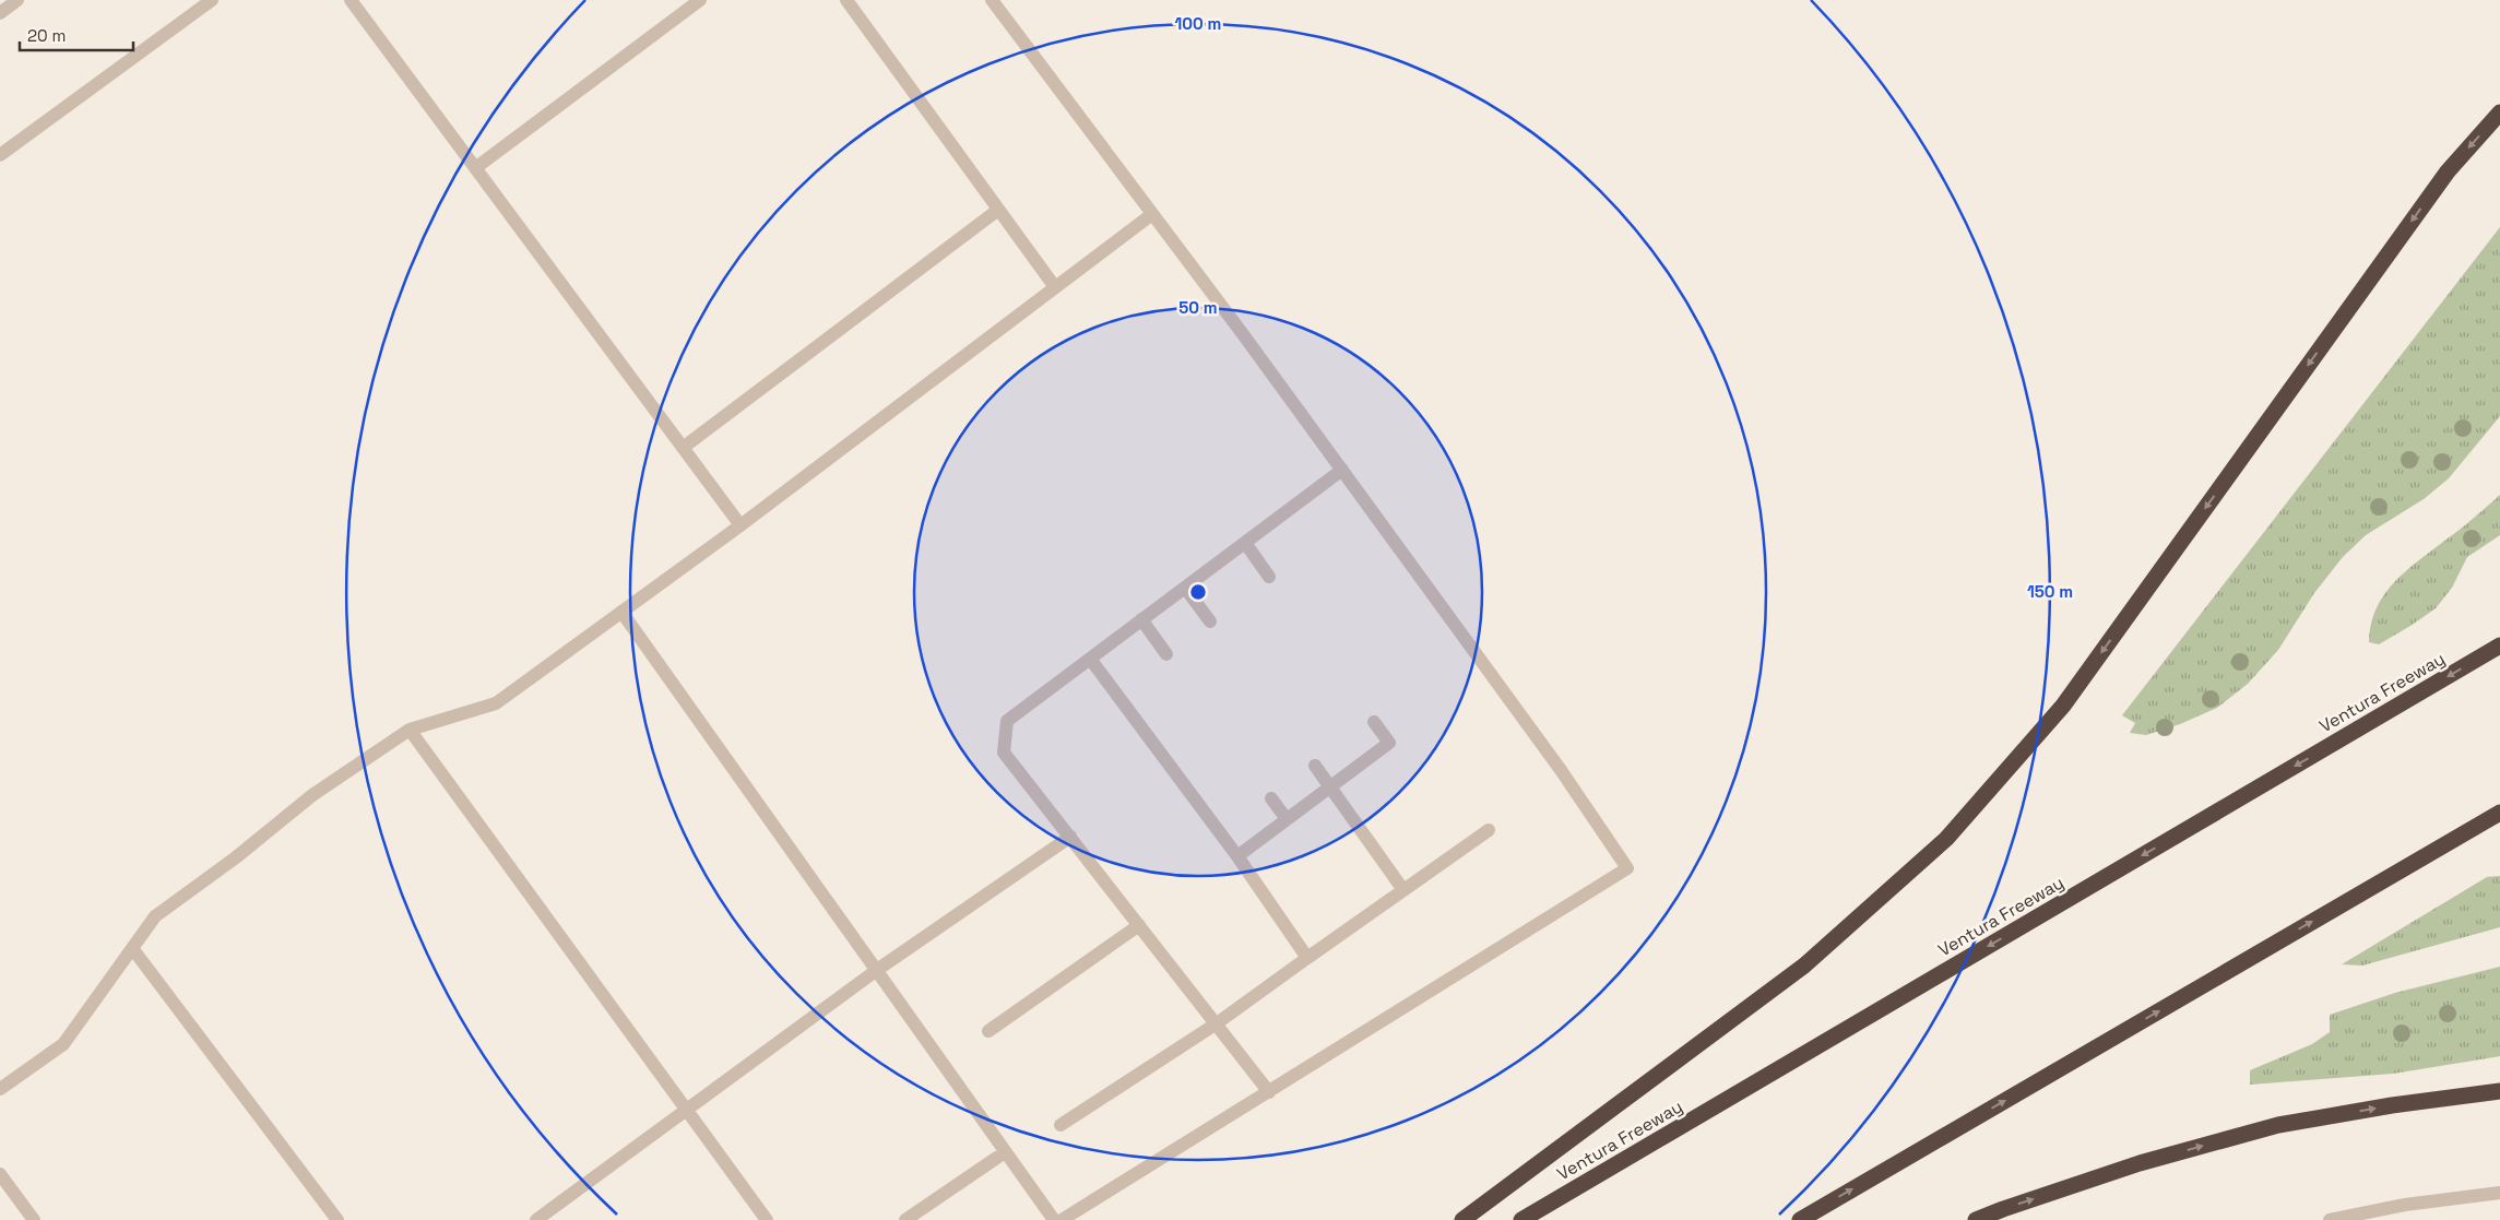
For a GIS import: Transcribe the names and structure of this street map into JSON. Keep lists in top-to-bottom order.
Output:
{
  "streets": {
    "highway": ["Ventura Freeway"]
  },
  "scale_bar": "20 m",
  "rings": ["100 m", "50 m", "150 m"]
}
